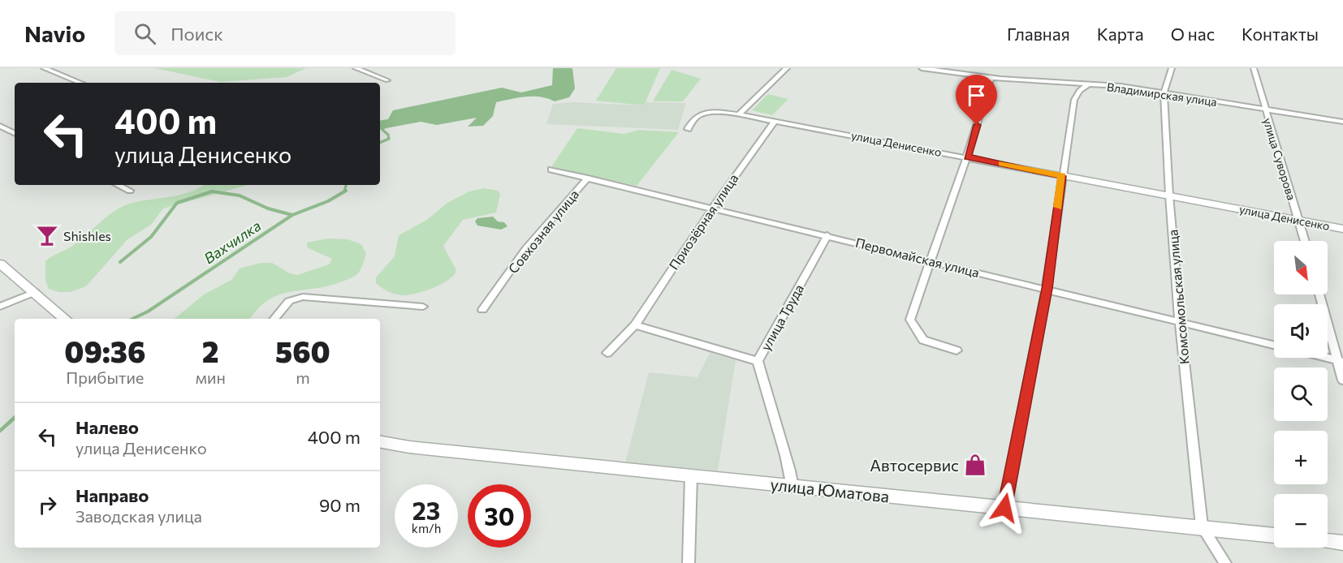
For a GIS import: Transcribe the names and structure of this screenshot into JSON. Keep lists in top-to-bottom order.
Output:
{
  "streets": {
    "main road": ["улица Денисенко", "улица Юматова"],
    "street": [
      "Владимирская улица",
      "улица Суворова",
      "Приозёрная улица",
      "Совхозная улица",
      "Первомайская улица",
      "Комсомольская улица",
      "улица Труда"
    ]
  },
  "crossings": [
    ["Владимирская улица", "улица Суворова"],
    ["Владимирская улица", "Комсомольская улица"],
    ["улица Денисенко", "улица Суворова"],
    ["улица Денисенко", "Приозёрная улица"],
    ["улица Денисенко", "Комсомольская улица"],
    ["Приозёрная улица", "Первомайская улица"],
    ["Совхозная улица", "Первомайская улица"],
    ["Первомайская улица", "Комсомольская улица"],
    ["Первомайская улица", "улица Труда"],
    ["Комсомольская улица", "улица Юматова"],
    ["улица Труда", "улица Юматова"]
  ],
  "water": ["Вахчилка"],
  "places": {
    "bar": ["Shishles"],
    "shop": ["Автосервис"]
  },
  "north": "bottom right",
  "page": {
    "header": "Navio",
    "search": "Поиск",
    "nav": [
      "Главная",
      "Карта",
      "О нас",
      "Контакты"
    ],
    "turn": ["400 m", "улица Денисенко"],
    "map_buttons": ["+", "−"],
    "eta": [
      "09:36",
      "Прибытие",
      "2",
      "мин",
      "560",
      "m"
    ],
    "list": [
      {
        "name": "Налево",
        "note": "улица Денисенко",
        "value": "400 m"
      },
      {
        "name": "Направо",
        "note": "Заводская улица",
        "value": "90 m"
      }
    ],
    "speed": "23 km/h",
    "limit": "30"
  }
}
